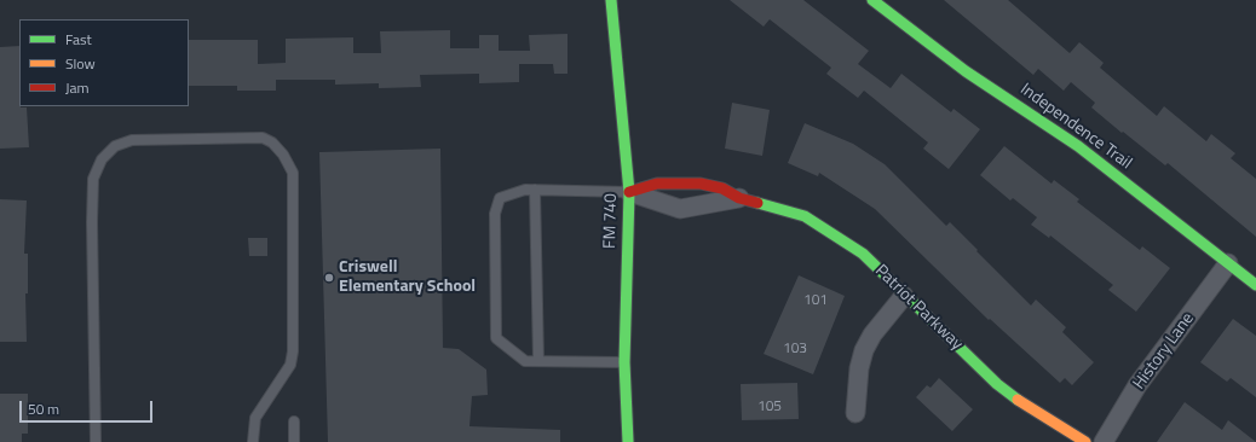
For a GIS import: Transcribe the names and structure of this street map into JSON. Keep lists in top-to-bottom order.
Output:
{
  "streets": {
    "street": [
      "Independence Trail",
      "FM 740",
      "Patriot Parkway",
      "History Lane"
    ]
  },
  "crossings": [
    ["Independence Trail", "History Lane"],
    ["FM 740", "Patriot Parkway"]
  ],
  "places": ["Criswell Elementary School"],
  "house_numbers": ["101", "103", "105"],
  "legend": ["Fast", "Slow", "Jam"],
  "scale_bar": "50 m"
}
